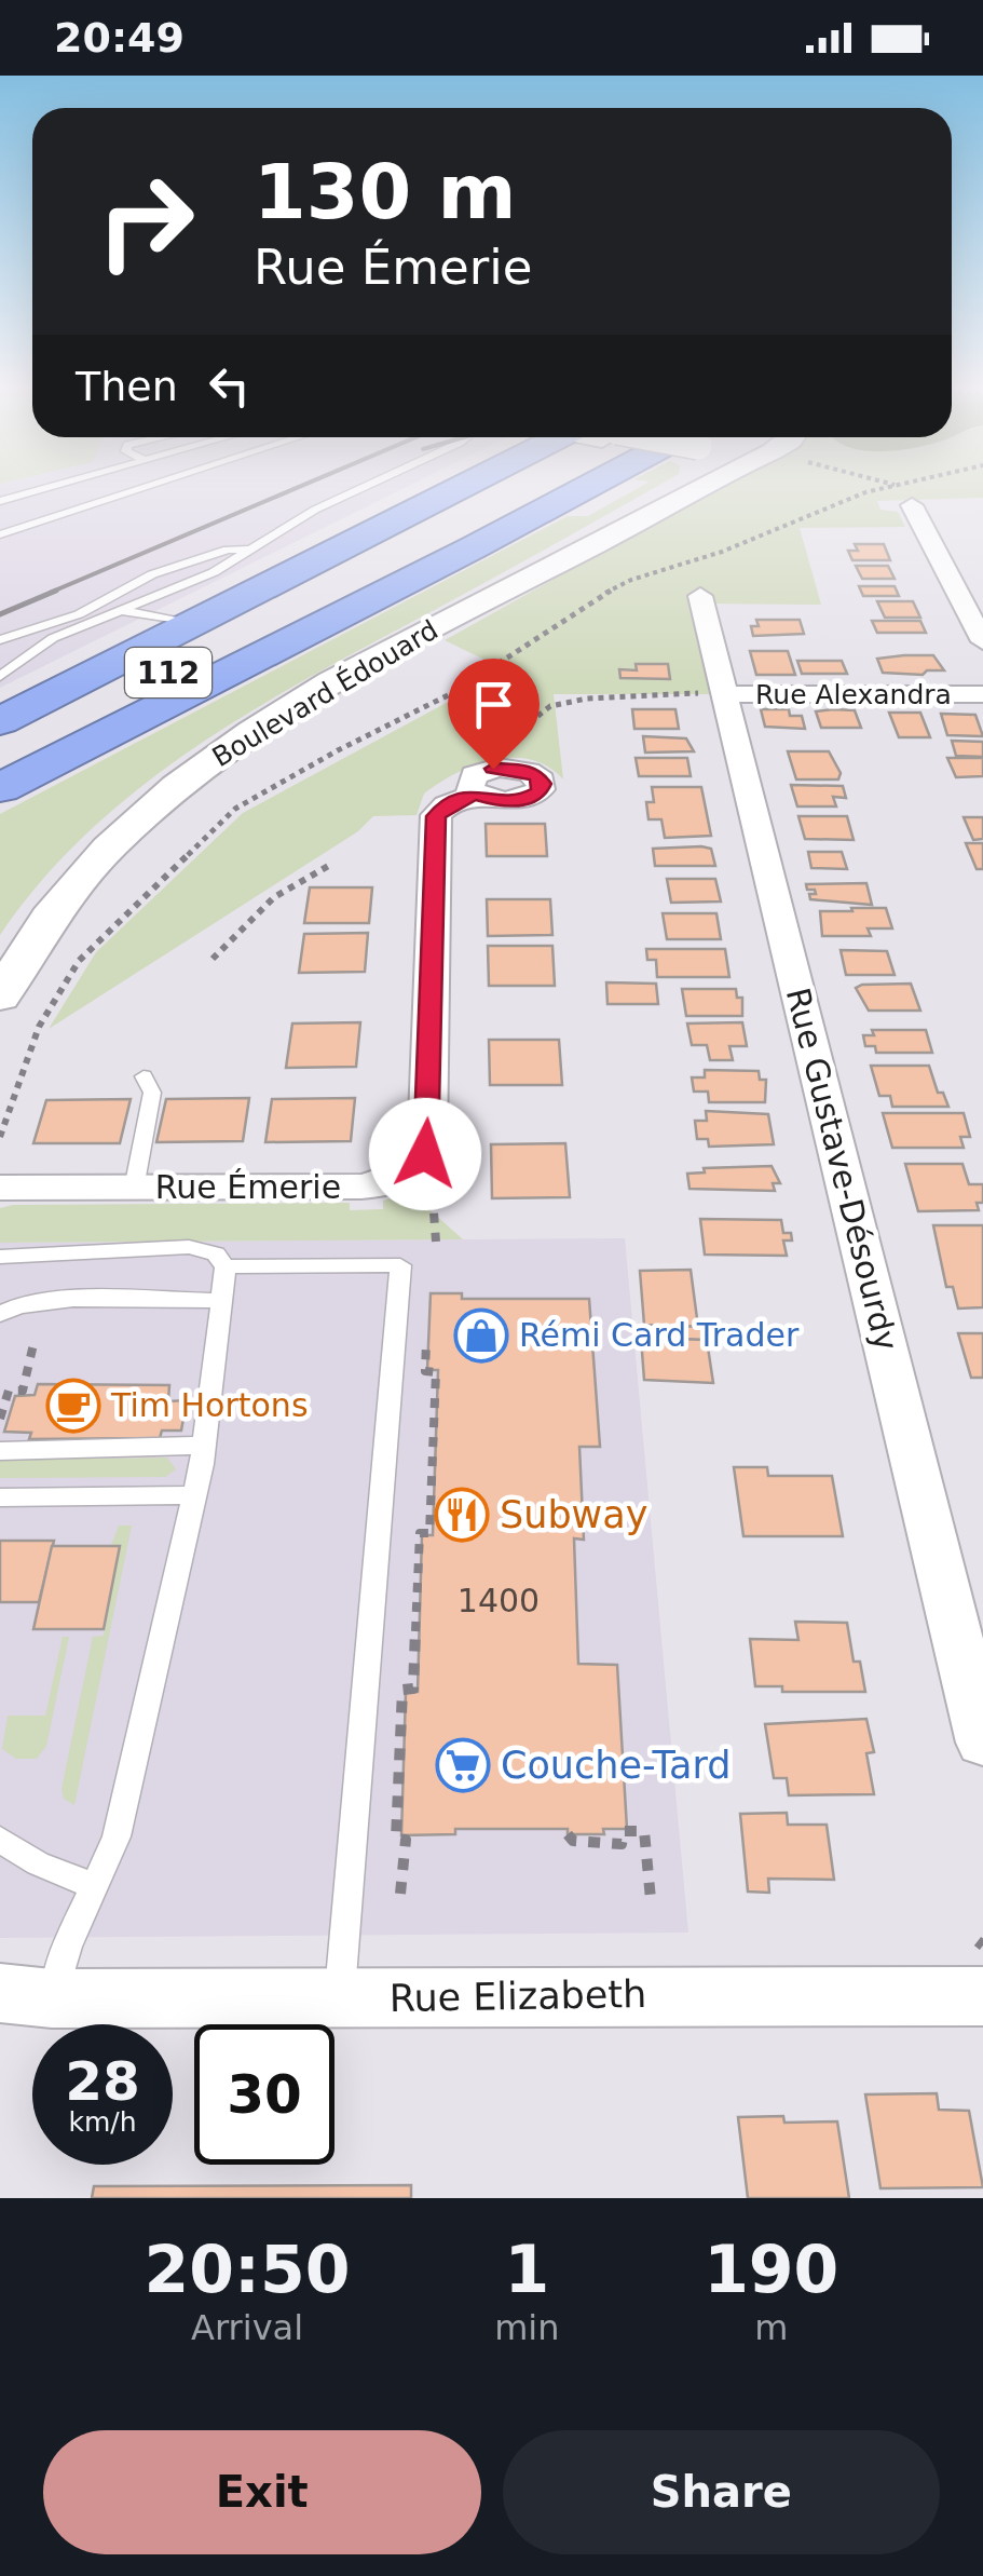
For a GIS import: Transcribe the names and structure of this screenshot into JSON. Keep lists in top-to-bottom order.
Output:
{
  "streets": {
    "highway": ["112"],
    "street": [
      "Boulevard Édouard",
      "Rue Alexandra",
      "Rue Gustave-Désourdy",
      "Rue Émerie",
      "Rue Elizabeth"
    ]
  },
  "crossings": [
    ["Rue Alexandra", "Rue Gustave-Désourdy"]
  ],
  "places": {
    "shop": ["Rémi Card Trader"],
    "cafe": ["Tim Hortons"],
    "restaurant": ["Subway"],
    "supermarket": ["Couche-Tard"]
  },
  "house_numbers": ["1400"],
  "page": {
    "status": "20:49",
    "turn": ["130 m", "Rue Émerie"],
    "then": "Then",
    "speed": "28 km/h",
    "limit": "30",
    "eta": [
      "20:50",
      "Arrival",
      "1",
      "min",
      "190",
      "m"
    ],
    "buttons": ["Exit", "Share"]
  }
}
